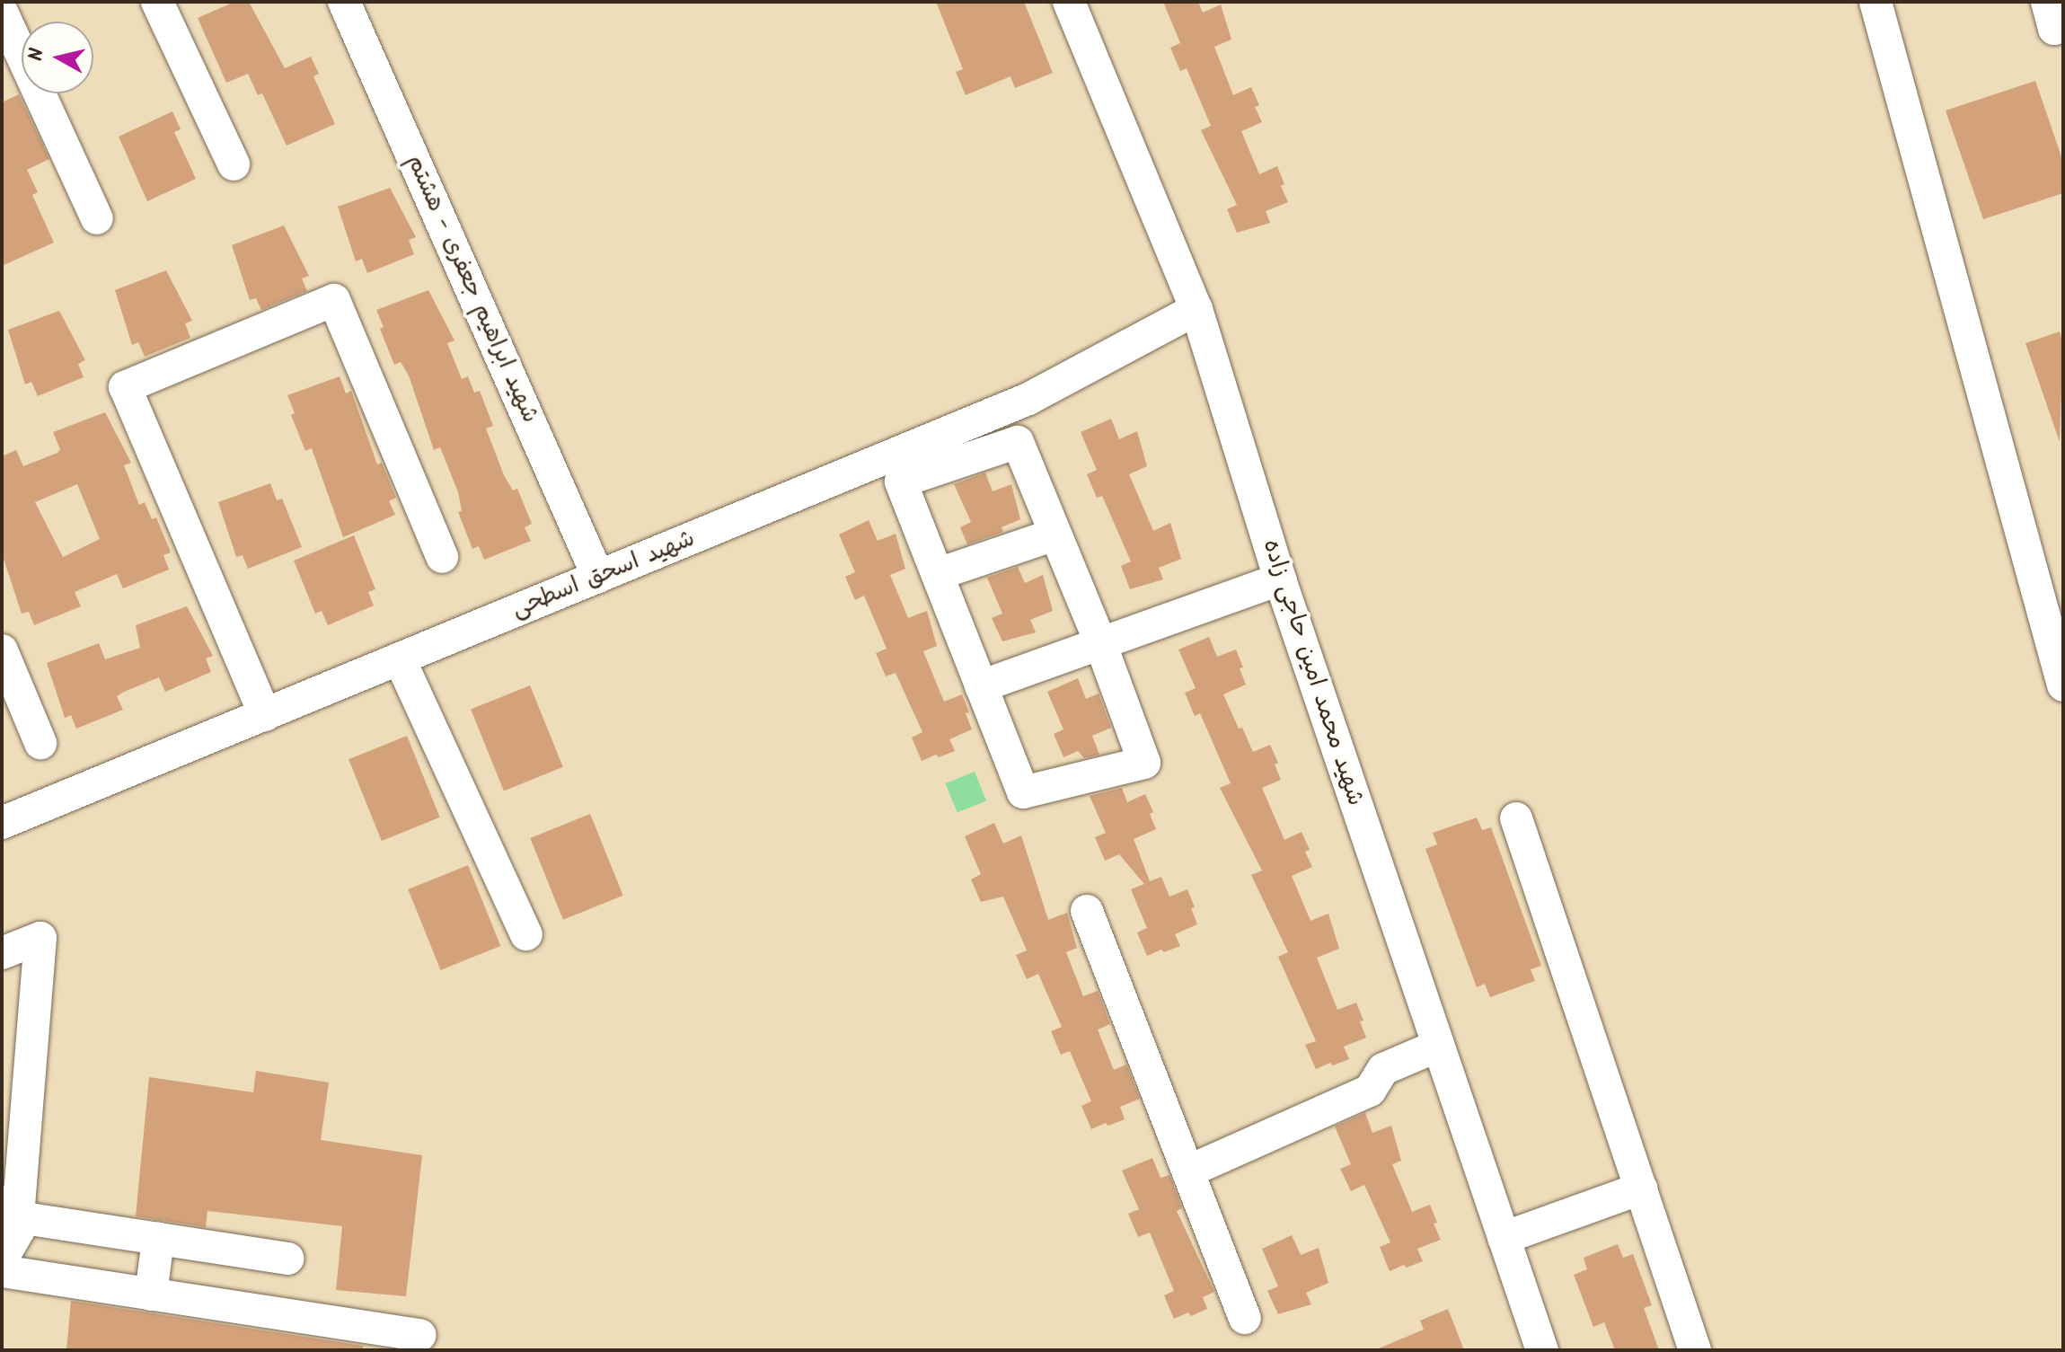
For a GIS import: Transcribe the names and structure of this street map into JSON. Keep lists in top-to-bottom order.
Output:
{
  "streets": {
    "street": ["شهید ابراهیم جعفری - هشتم", "شهید اسحق اسطحی", "شهید محمد امین حاجی زاده"]
  },
  "crossings": [
    ["شهید ابراهیم جعفری - هشتم", "شهید اسحق اسطحی"],
    ["شهید اسحق اسطحی", "شهید محمد امین حاجی زاده"]
  ],
  "north": "left"
}
